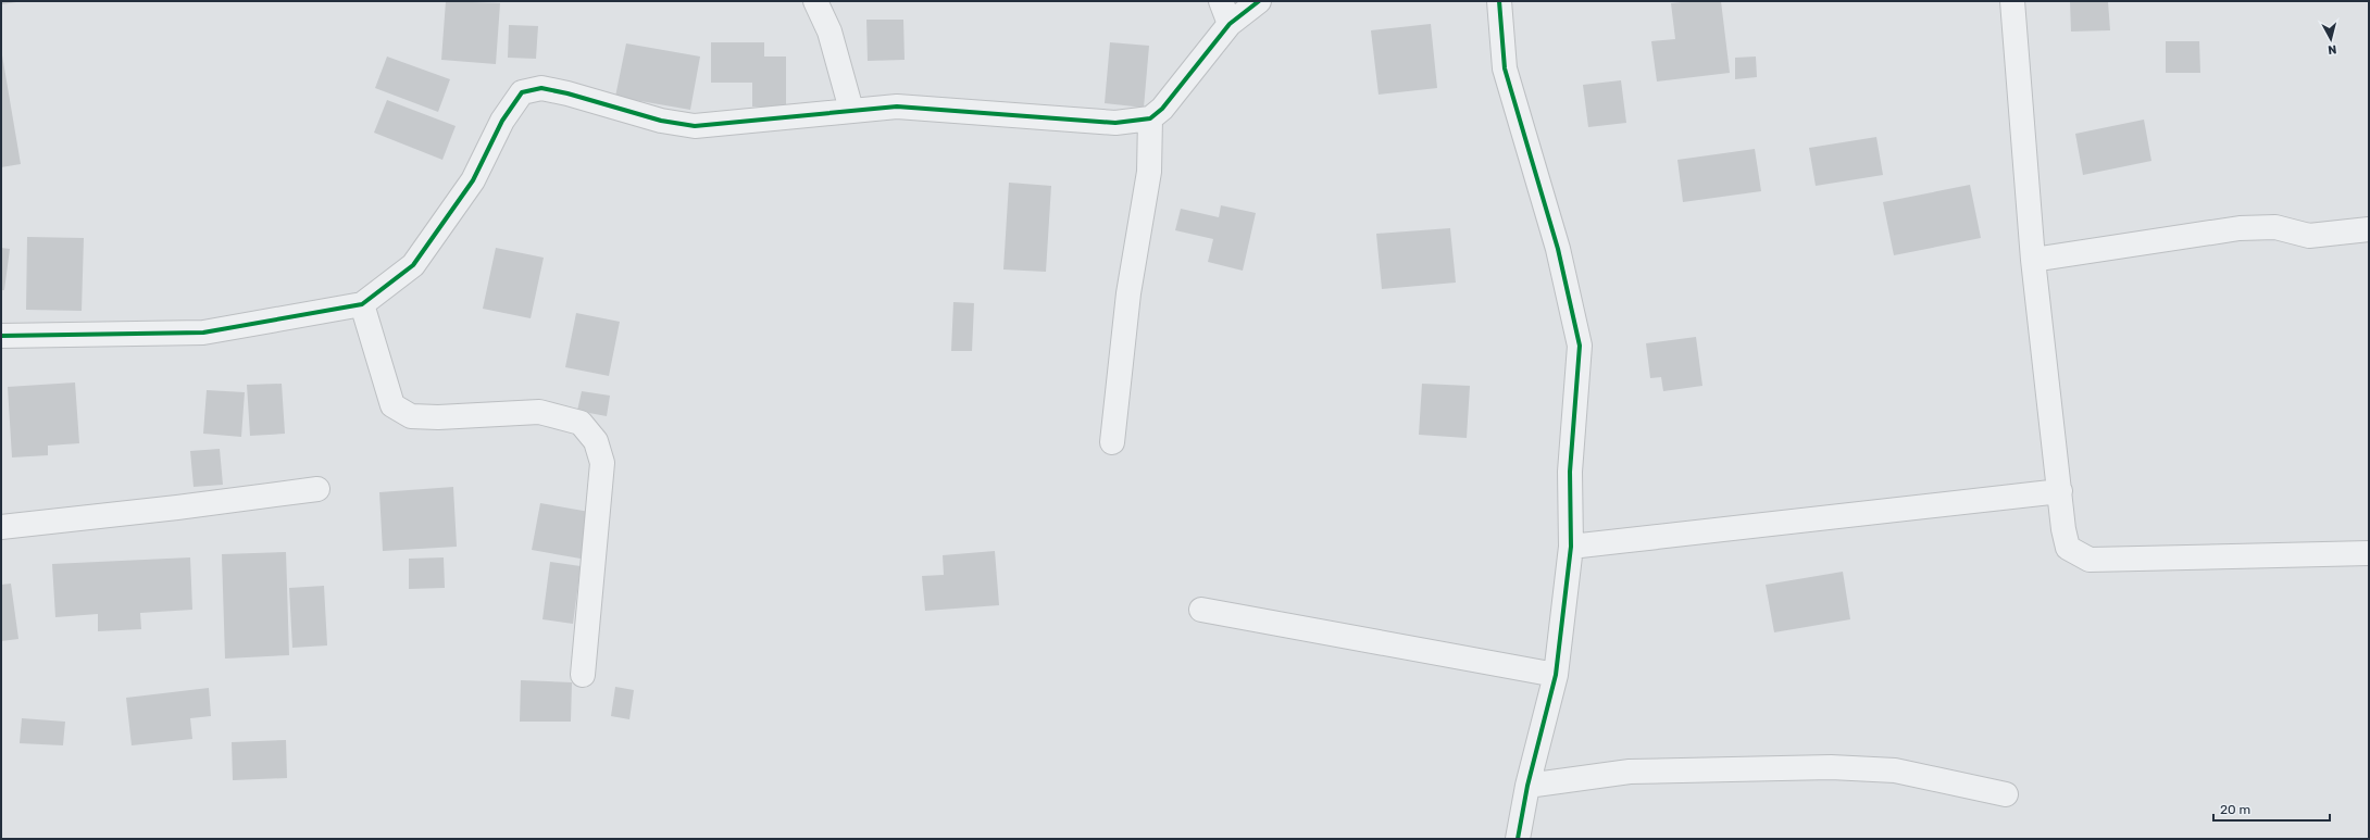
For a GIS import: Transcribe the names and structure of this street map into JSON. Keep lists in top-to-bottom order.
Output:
{
  "scale_bar": "20 m",
  "north": "bottom"
}
